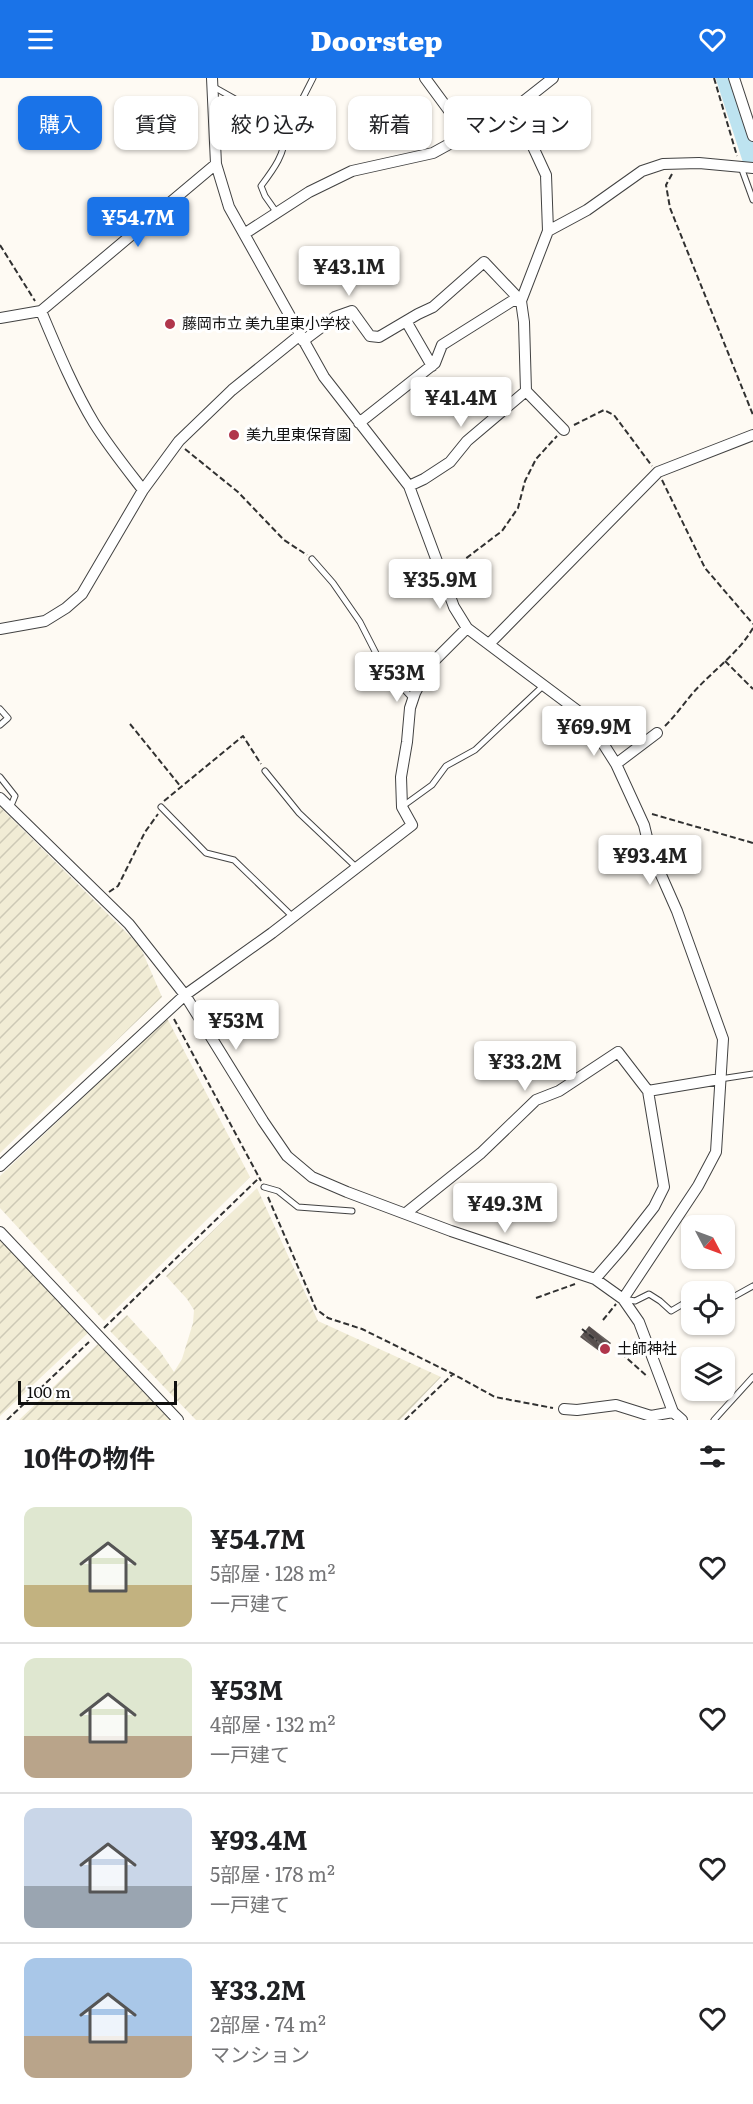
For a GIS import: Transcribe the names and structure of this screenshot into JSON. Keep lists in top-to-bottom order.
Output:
{
  "places": ["藤岡市立 美九里東小学校", "美九里東保育園", "土師神社"],
  "scale_bar": "100 m",
  "north": "bottom right",
  "page": {
    "header": "Doorstep",
    "chip": [
      "購入",
      "賃貸",
      "絞り込み",
      "新着",
      "マンション"
    ],
    "price": [
      "¥54.7M",
      "¥43.1M",
      "¥41.4M",
      "¥35.9M",
      "¥53M",
      "¥69.9M",
      "¥93.4M",
      "¥53M",
      "¥33.2M",
      "¥49.3M"
    ],
    "scale": "100 m",
    "heading": "10件の物件",
    "list": [
      {
        "name": "¥54.7M",
        "note": "5部屋 · 128 m² · 一戸建て"
      },
      {
        "name": "¥53M",
        "note": "4部屋 · 132 m² · 一戸建て"
      },
      {
        "name": "¥93.4M",
        "note": "5部屋 · 178 m² · 一戸建て"
      },
      {
        "name": "¥33.2M",
        "note": "2部屋 · 74 m² · マンション"
      }
    ]
  }
}
